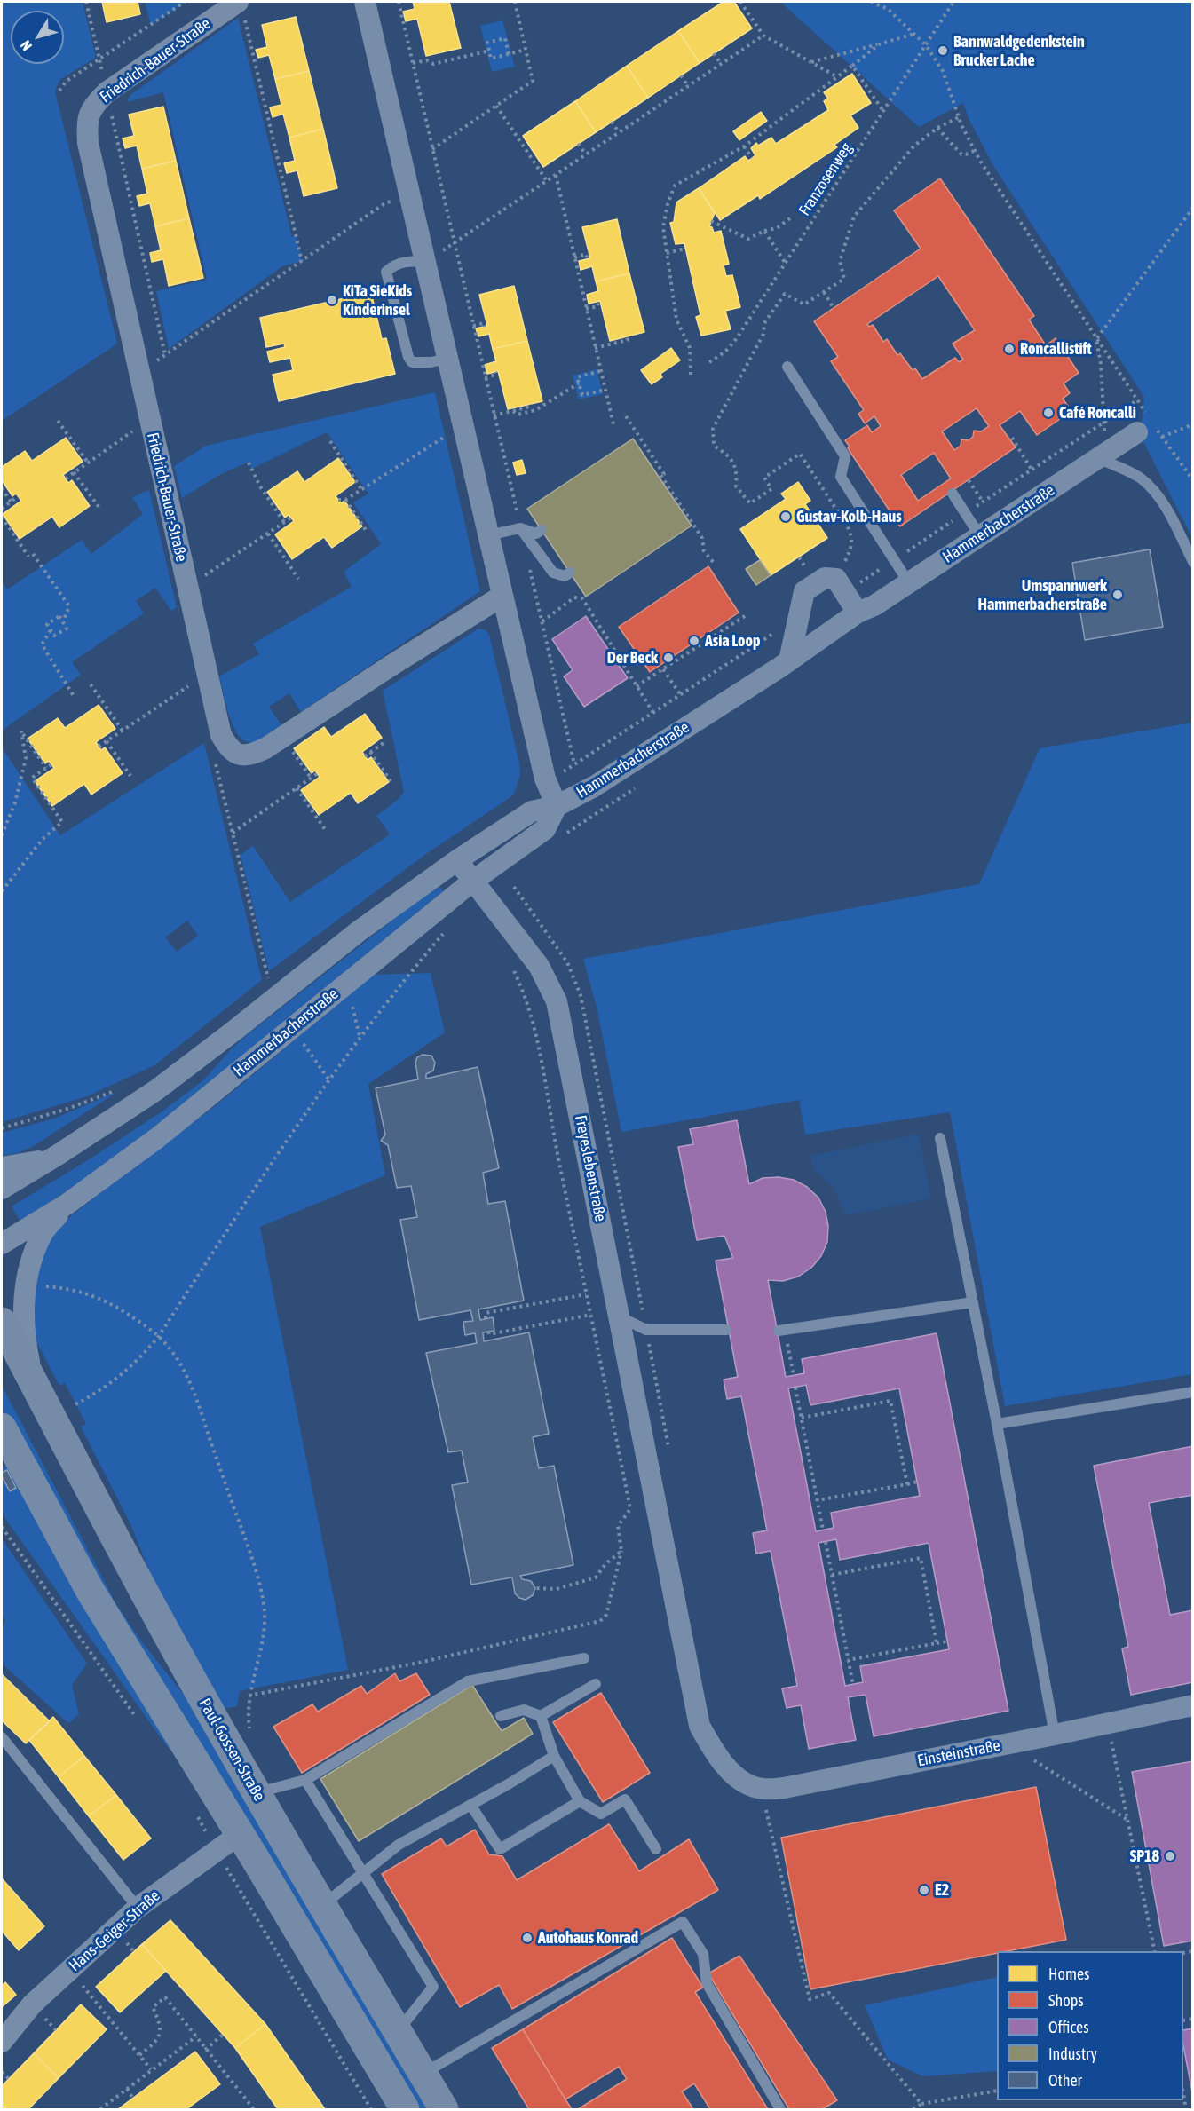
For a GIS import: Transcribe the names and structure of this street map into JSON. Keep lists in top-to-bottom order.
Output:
{
  "streets": {
    "main road": ["Paul-Gossen-Straße"],
    "street": [
      "Friedrich-Bauer-Straße",
      "Hammerbacherstraße",
      "Freyeslebenstraße",
      "Einsteinstraße",
      "Hans-Geiger-Straße"
    ],
    "path": ["Franzosenweg"]
  },
  "crossings": [
    ["Hammerbacherstraße", "Freyeslebenstraße"],
    ["Hammerbacherstraße", "Paul-Gossen-Straße"],
    ["Freyeslebenstraße", "Einsteinstraße"]
  ],
  "places": [
    "Bannwaldgedenkstein Brucker Lache",
    "KiTa SieKids Kinderinsel",
    "Roncallistift",
    "Café Roncalli",
    "Gustav-Kolb-Haus",
    "Umspannwerk Hammerbacherstraße",
    "Asia Loop",
    "Der Beck",
    "SP18",
    "E2",
    "Autohaus Konrad"
  ],
  "legend": [
    "Homes",
    "Shops",
    "Offices",
    "Industry",
    "Other"
  ],
  "north": "bottom left"
}
